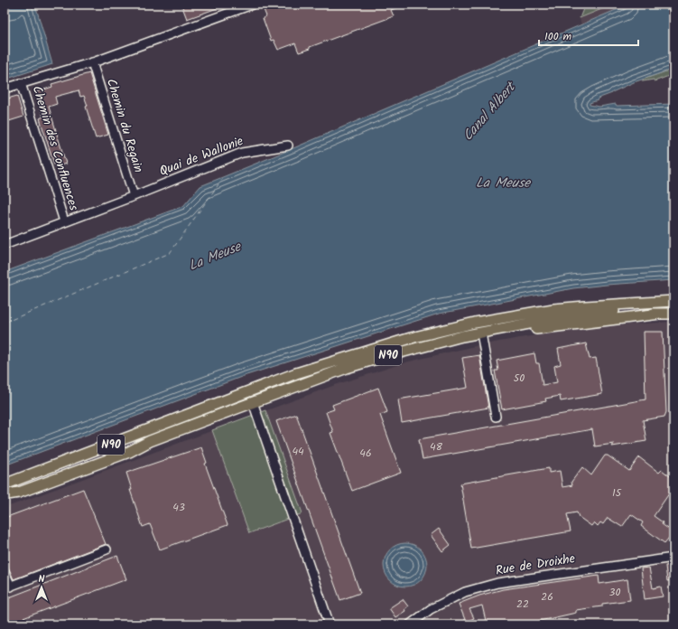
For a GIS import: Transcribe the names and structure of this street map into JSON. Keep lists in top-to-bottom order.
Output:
{
  "streets": {
    "main road": ["N90"],
    "street": [
      "Chemin du Regain",
      "Chemin des Confluences",
      "Quai de Wallonie",
      "Rue de Droixhe"
    ]
  },
  "crossings": [
    ["Chemin du Regain", "Quai de Wallonie"],
    ["Chemin des Confluences", "Quai de Wallonie"]
  ],
  "water": ["Canal Albert", "La Meuse"],
  "house_numbers": [
    "50",
    "48",
    "44",
    "46",
    "15",
    "43",
    "30",
    "26",
    "22"
  ],
  "scale_bar": "100 m",
  "north": "top"
}
